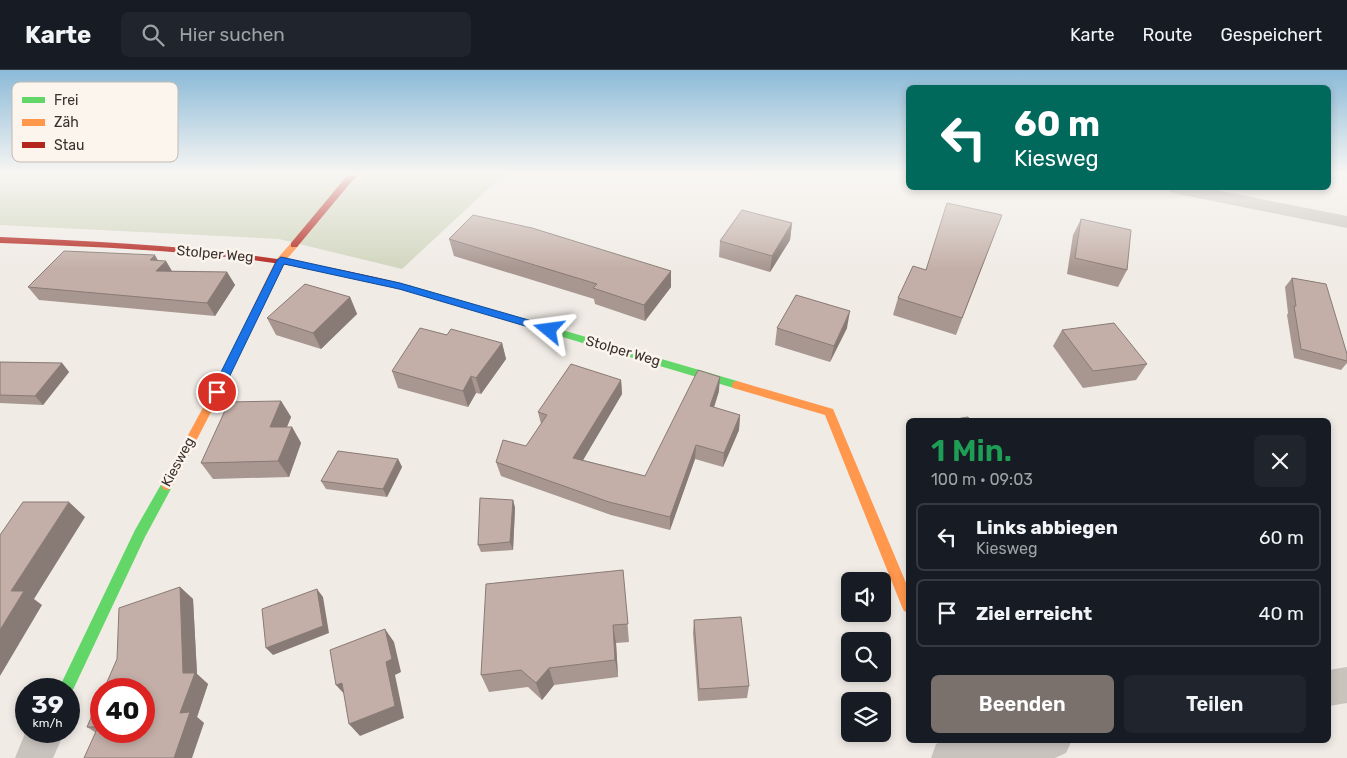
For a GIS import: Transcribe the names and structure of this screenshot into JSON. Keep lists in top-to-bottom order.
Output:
{
  "streets": {
    "street": ["Stolper Weg", "Kiesweg"]
  },
  "crossings": [
    ["Stolper Weg", "Kiesweg"]
  ],
  "legend": ["Frei", "Zäh", "Stau"],
  "page": {
    "header": "Karte",
    "search": "Hier suchen",
    "nav": ["Karte", "Route", "Gespeichert"],
    "turn": ["60 m", "Kiesweg"],
    "heading": ["1 Min.", "100 m · 09:03"],
    "list": [
      {
        "name": "Links abbiegen",
        "note": "Kiesweg",
        "value": "60 m"
      },
      {
        "name": "Ziel erreicht",
        "value": "40 m"
      }
    ],
    "buttons": ["Beenden", "Teilen"],
    "speed": "39 km/h",
    "limit": "40"
  }
}
